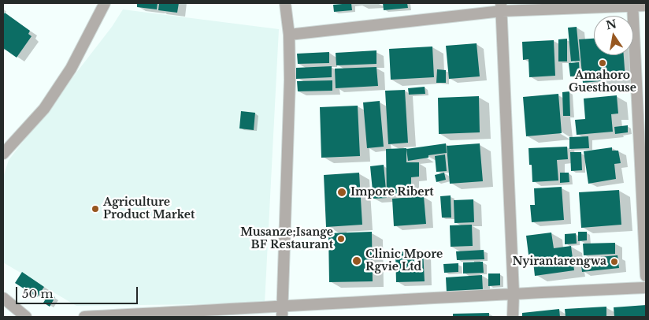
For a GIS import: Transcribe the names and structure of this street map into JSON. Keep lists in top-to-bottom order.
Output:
{
  "places": [
    "Amahoro Guesthouse",
    "Impore Ribert",
    "Agriculture Product Market",
    "Musanze;Isange BF Restaurant",
    "Clinic Mpore Rgvie Ltd",
    "Nyirantarengwa"
  ],
  "scale_bar": "50 m",
  "north": "top"
}
